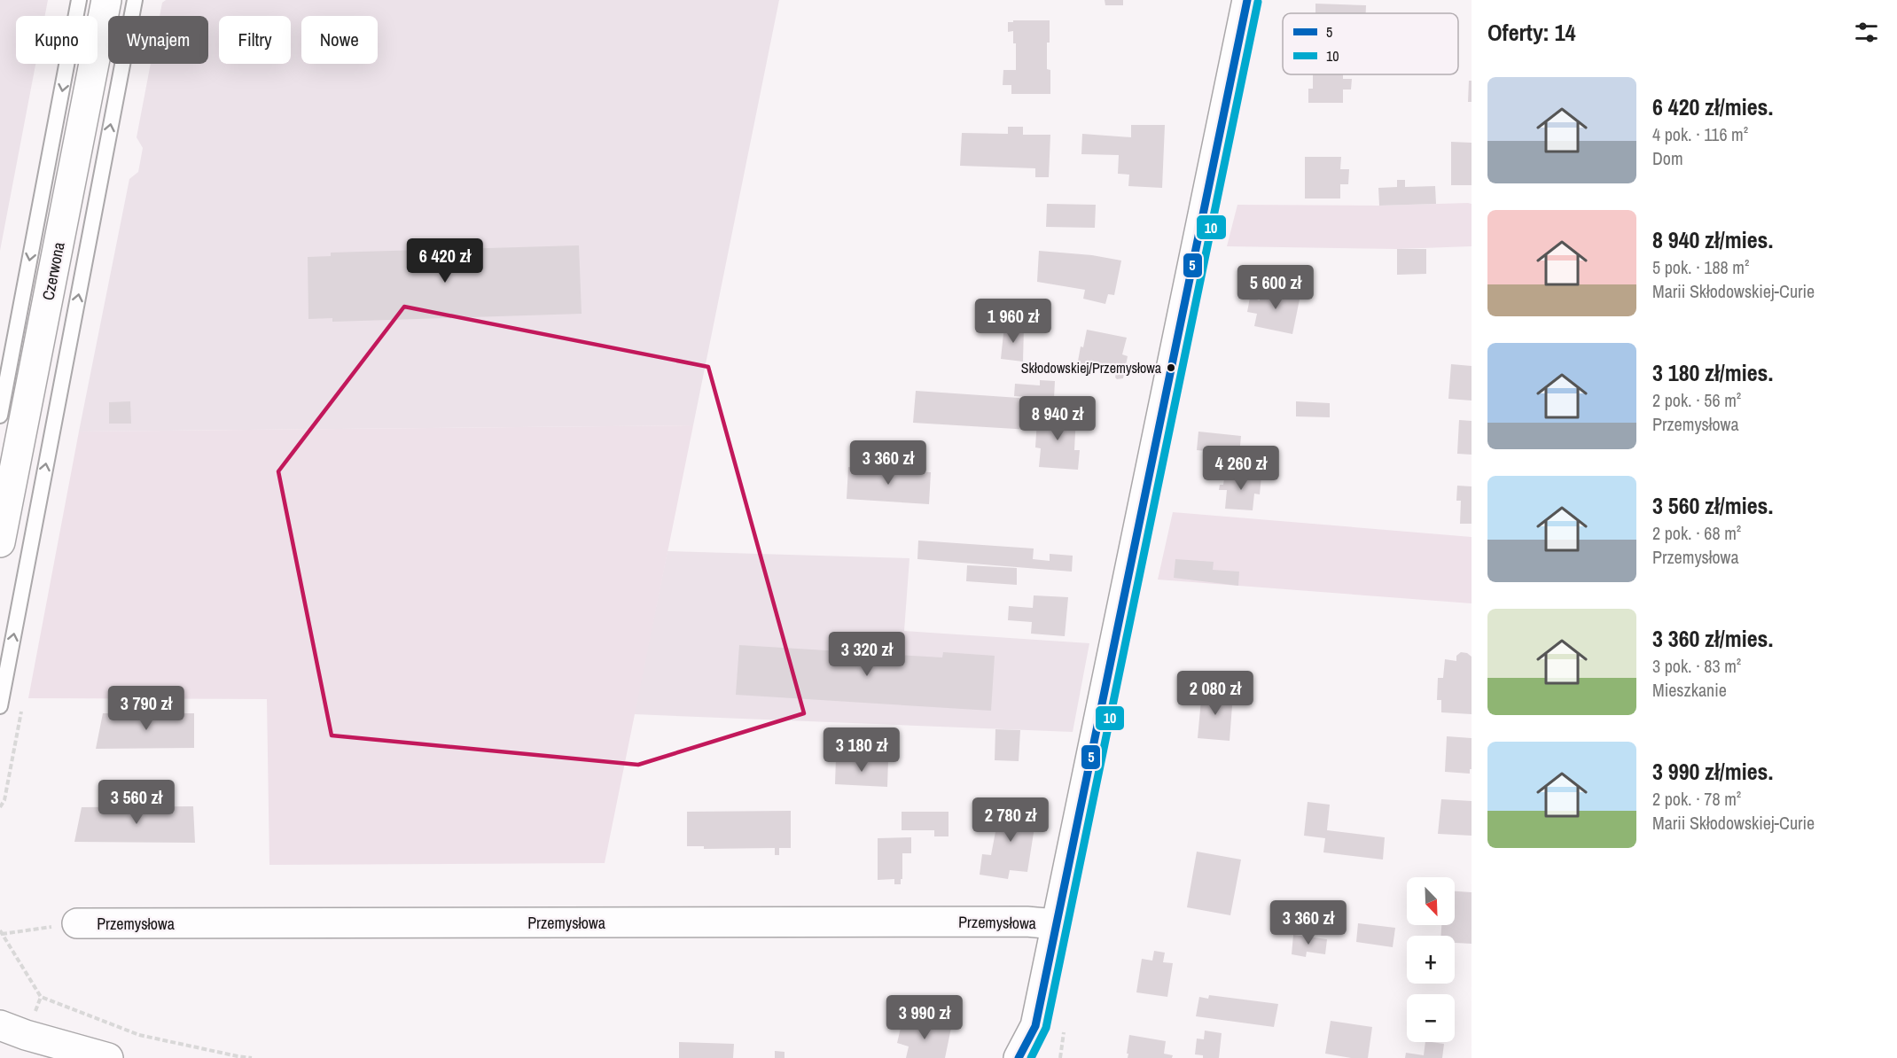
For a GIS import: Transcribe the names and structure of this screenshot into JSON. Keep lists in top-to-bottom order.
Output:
{
  "streets": {
    "street": ["Czerwona", "Przemysłowa"]
  },
  "places": ["Skłodowskiej/Przemysłowa"],
  "lines": ["transit line 5", "transit line 10"],
  "legend": ["5", "10"],
  "north": "bottom right",
  "page": {
    "heading": "Oferty: 14",
    "chip": [
      "Kupno",
      "Wynajem",
      "Filtry",
      "Nowe"
    ],
    "list": [
      {
        "name": "6 420 zł/mies.",
        "note": "4 pok. · 116 m² · Dom"
      },
      {
        "name": "8 940 zł/mies.",
        "note": "5 pok. · 188 m² · Marii Skłodowskiej-Curie"
      },
      {
        "name": "3 180 zł/mies.",
        "note": "2 pok. · 56 m² · Przemysłowa"
      },
      {
        "name": "3 560 zł/mies.",
        "note": "2 pok. · 68 m² · Przemysłowa"
      },
      {
        "name": "3 360 zł/mies.",
        "note": "3 pok. · 83 m² · Mieszkanie"
      },
      {
        "name": "3 990 zł/mies.",
        "note": "2 pok. · 78 m² · Marii Skłodowskiej-Curie"
      }
    ],
    "price": [
      "6 420 zł",
      "5 600 zł",
      "1 960 zł",
      "8 940 zł",
      "3 360 zł",
      "4 260 zł",
      "3 320 zł",
      "2 080 zł",
      "3 790 zł",
      "3 180 zł",
      "3 560 zł",
      "2 780 zł",
      "3 360 zł",
      "3 990 zł"
    ],
    "map_buttons": ["+", "−"]
  }
}
